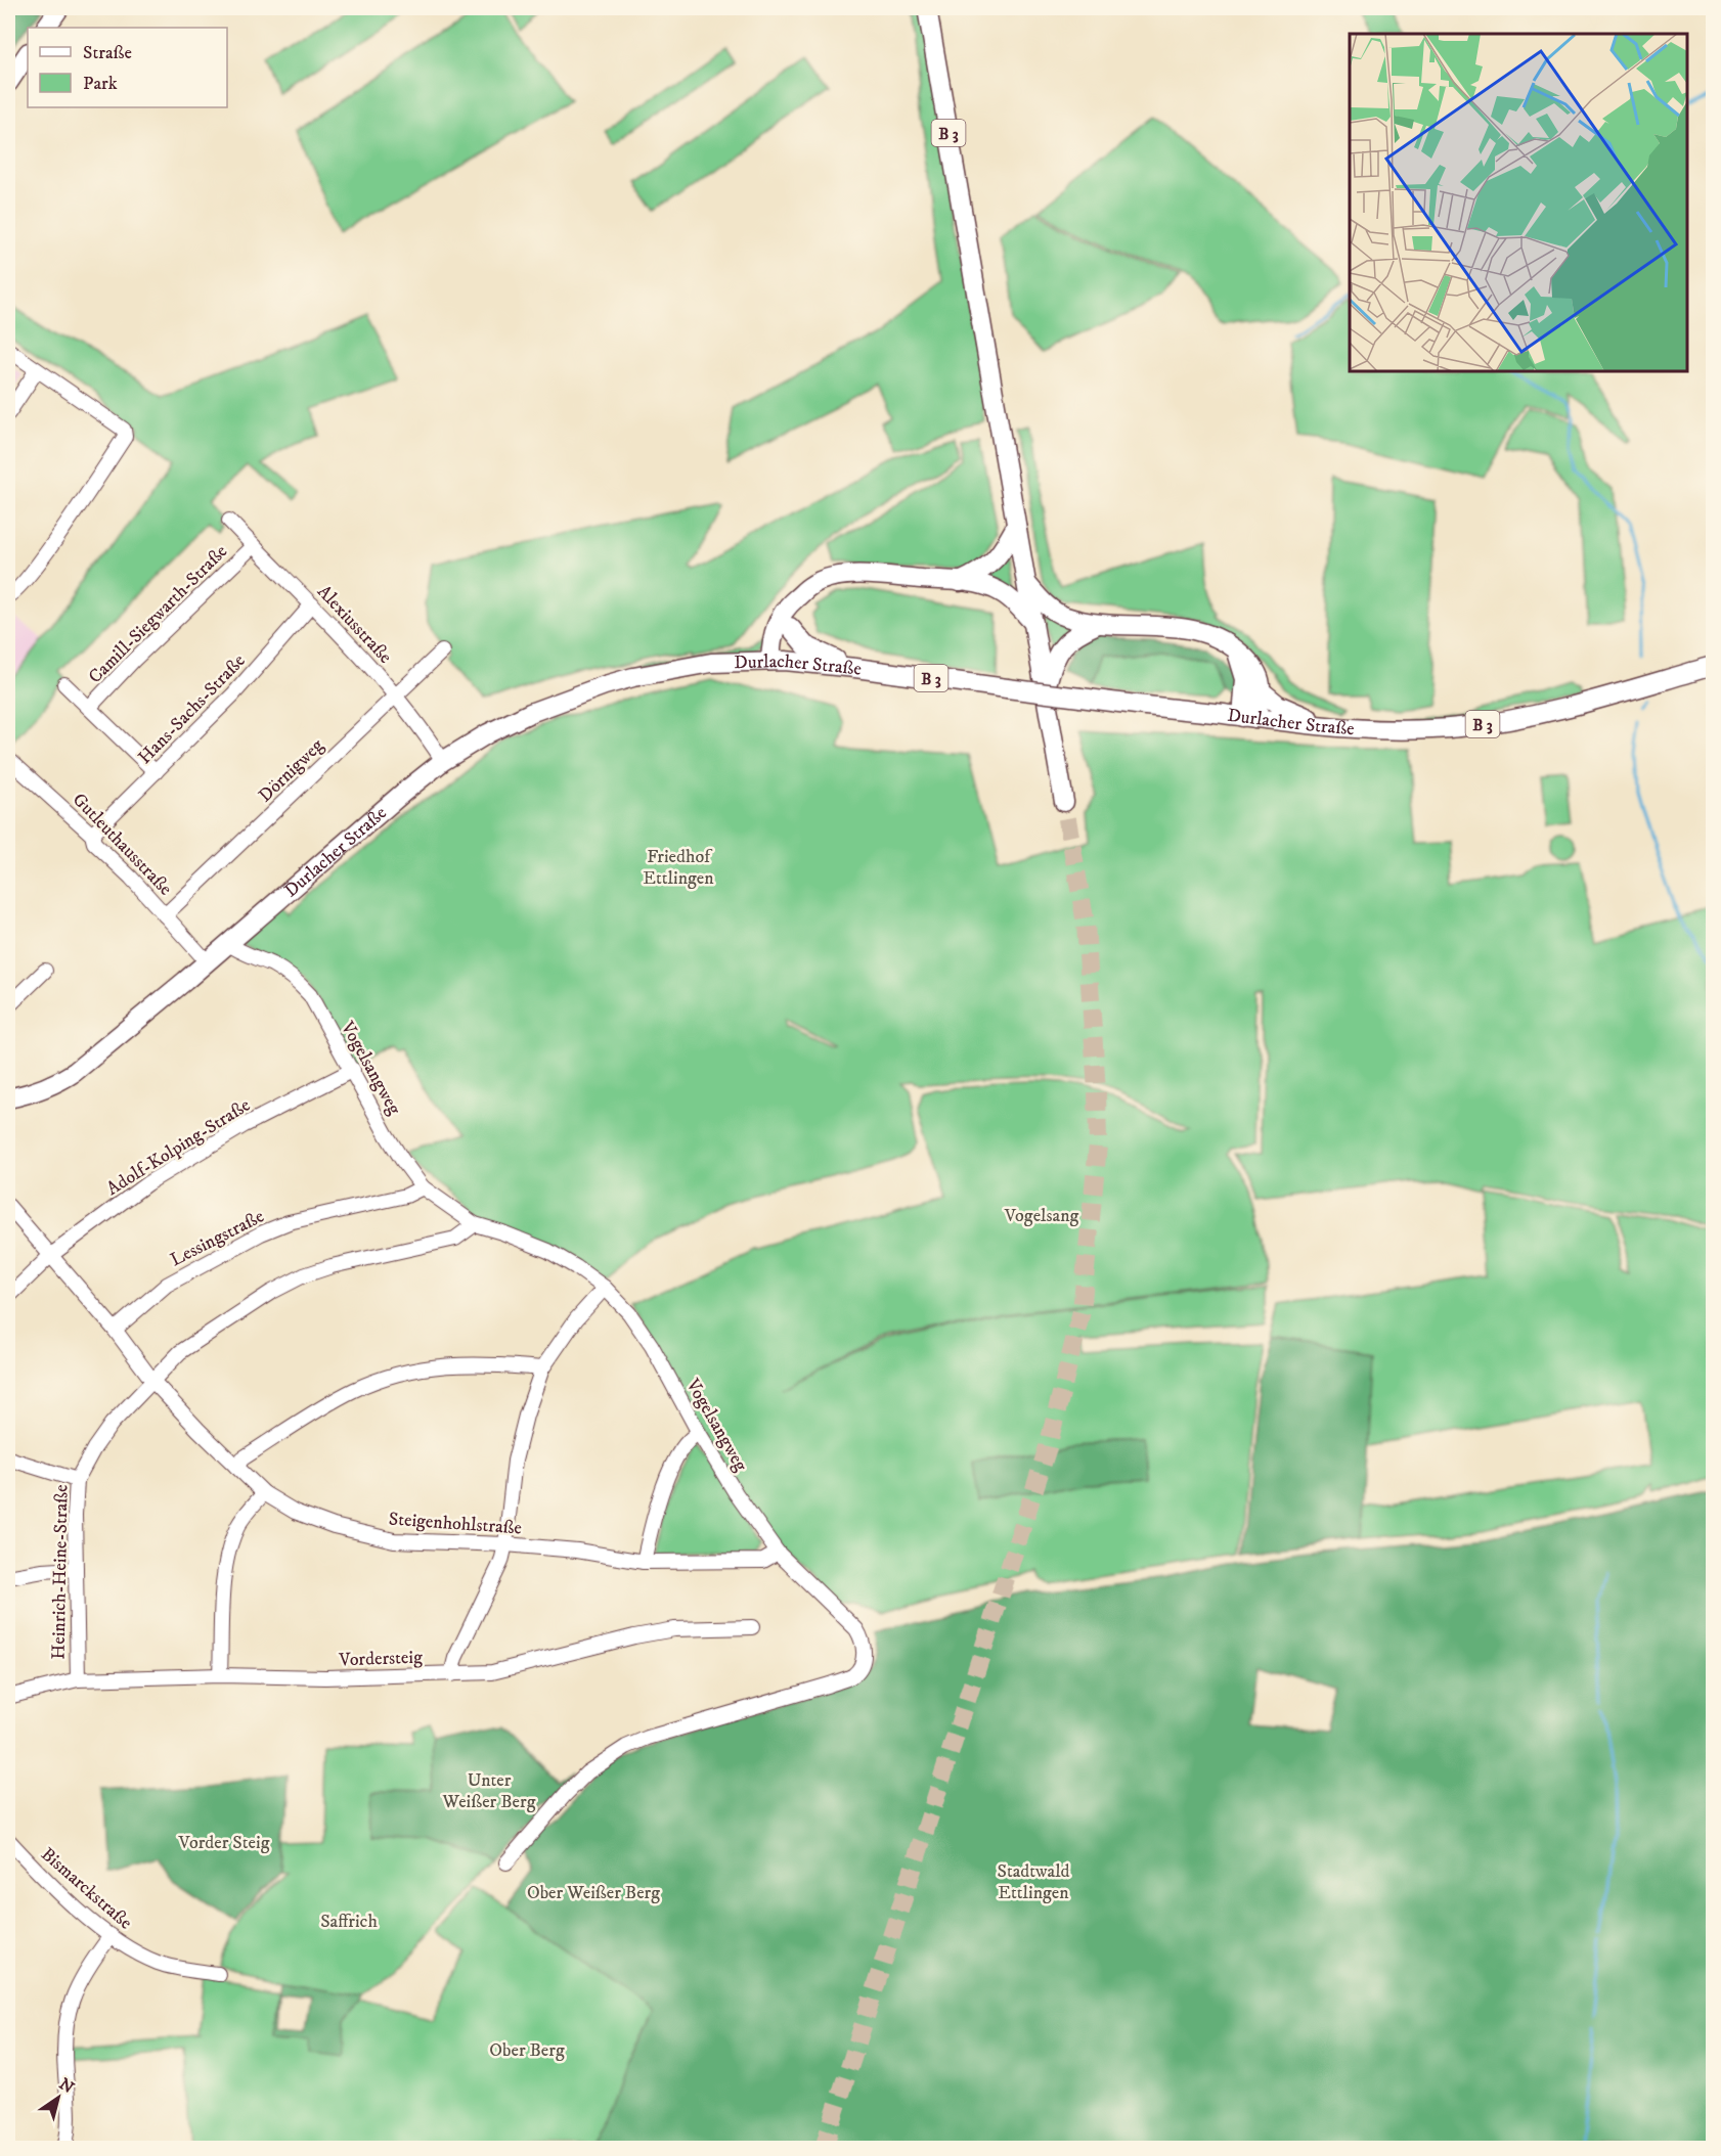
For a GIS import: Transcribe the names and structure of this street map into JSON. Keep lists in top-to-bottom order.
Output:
{
  "streets": {
    "main road": ["B 3", "Durlacher Straße"],
    "street": [
      "Camill-Siegwarth-Straße",
      "Alexiusstraße",
      "Hans-Sachs-Straße",
      "Dörnigweg",
      "Gutleuthausstraße",
      "Vogelsangweg",
      "Adolf-Kolping-Straße",
      "Lessingstraße",
      "Steigenhohlstraße",
      "Heinrich-Heine-Straße",
      "Vordersteig",
      "Bismarckstraße"
    ]
  },
  "crossings": [
    ["Camill-Siegwarth-Straße", "Alexiusstraße"],
    ["Camill-Siegwarth-Straße", "Hans-Sachs-Straße"],
    ["Alexiusstraße", "Durlacher Straße"],
    ["Alexiusstraße", "Hans-Sachs-Straße"],
    ["Alexiusstraße", "Dörnigweg"],
    ["Durlacher Straße", "Gutleuthausstraße"],
    ["Durlacher Straße", "Vogelsangweg"],
    ["Hans-Sachs-Straße", "Gutleuthausstraße"],
    ["Dörnigweg", "Gutleuthausstraße"],
    ["Vogelsangweg", "Adolf-Kolping-Straße"],
    ["Vogelsangweg", "Lessingstraße"],
    ["Vogelsangweg", "Steigenhohlstraße"],
    ["Vogelsangweg", "Heinrich-Heine-Straße"],
    ["Adolf-Kolping-Straße", "Steigenhohlstraße"],
    ["Lessingstraße", "Steigenhohlstraße"],
    ["Steigenhohlstraße", "Heinrich-Heine-Straße"],
    ["Heinrich-Heine-Straße", "Vordersteig"]
  ],
  "parks": [
    "Friedhof Ettlingen",
    "Vogelsang",
    "Unter Weißer Berg",
    "Vorder Steig",
    "Stadtwald Ettlingen",
    "Ober Weißer Berg",
    "Saffrich",
    "Ober Berg"
  ],
  "legend": ["Straße", "Park"],
  "north": "top right"
}
